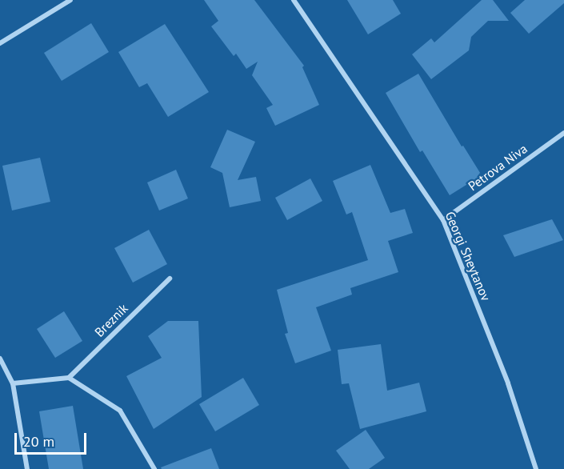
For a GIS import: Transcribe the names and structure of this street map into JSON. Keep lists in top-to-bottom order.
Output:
{
  "streets": {
    "street": ["Petrova Niva", "Georgi Sheytanov", "Breznik"]
  },
  "crossings": [
    ["Petrova Niva", "Georgi Sheytanov"]
  ],
  "scale_bar": "20 m"
}
